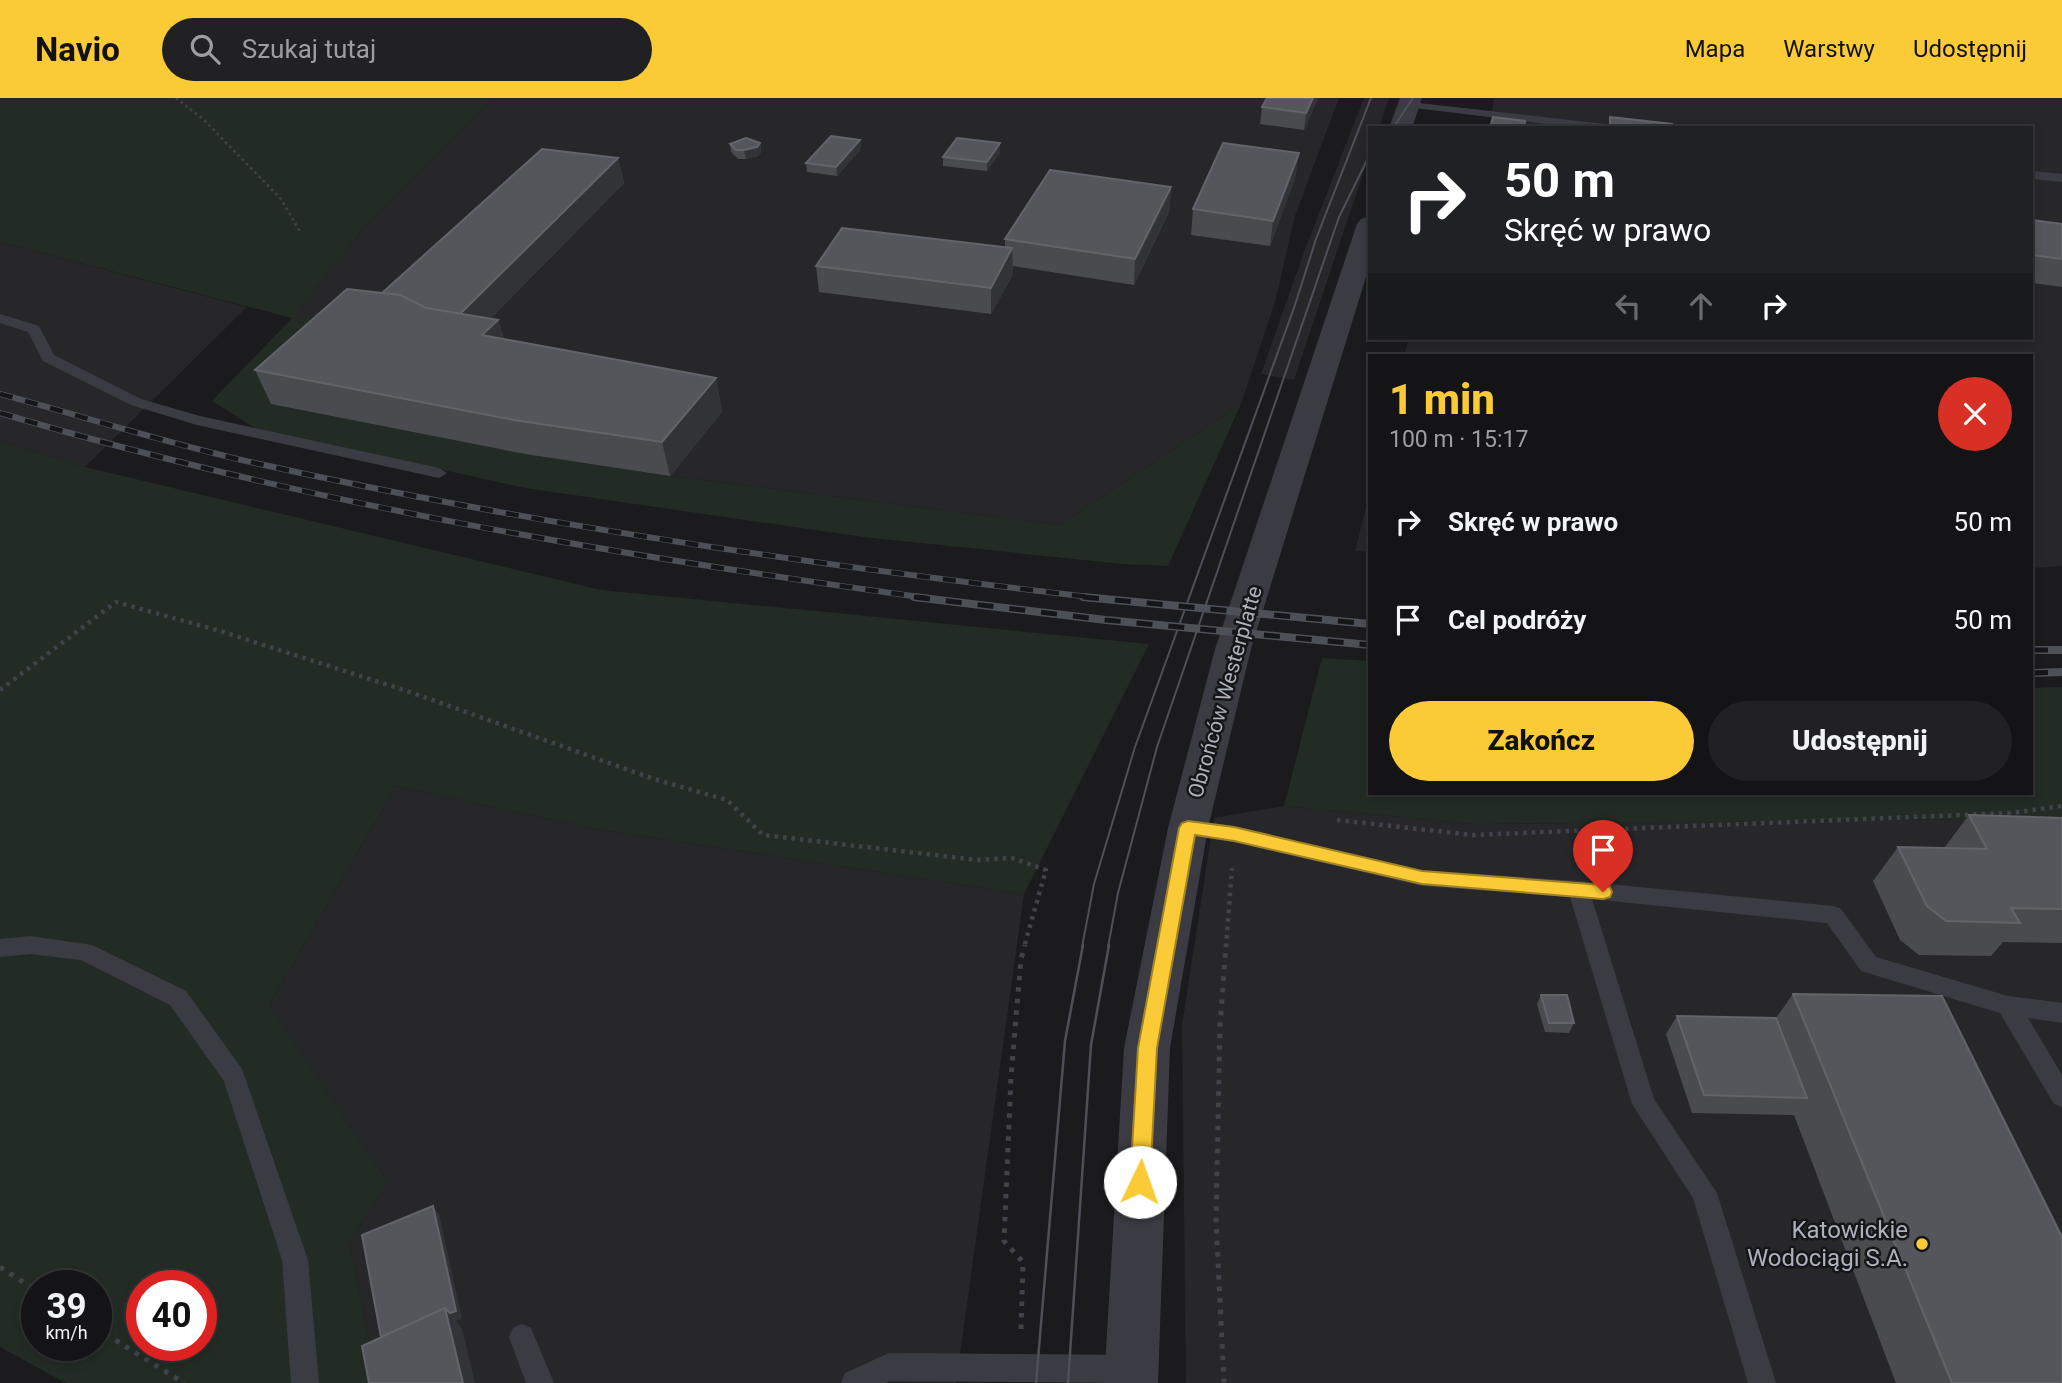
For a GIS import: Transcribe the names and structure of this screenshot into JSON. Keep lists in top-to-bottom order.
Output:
{
  "streets": {
    "street": ["Obrońców Westerplatte"]
  },
  "places": ["Katowickie Wodociągi S.A."],
  "page": {
    "header": "Navio",
    "search": "Szukaj tutaj",
    "nav": ["Mapa", "Warstwy", "Udostępnij"],
    "turn": ["50 m", "Skręć w prawo"],
    "heading": ["1 min", "100 m · 15:17"],
    "list": [
      {
        "name": "Skręć w prawo",
        "value": "50 m"
      },
      {
        "name": "Cel podróży",
        "value": "50 m"
      }
    ],
    "buttons": ["Zakończ", "Udostępnij"],
    "speed": "39 km/h",
    "limit": "40"
  }
}
